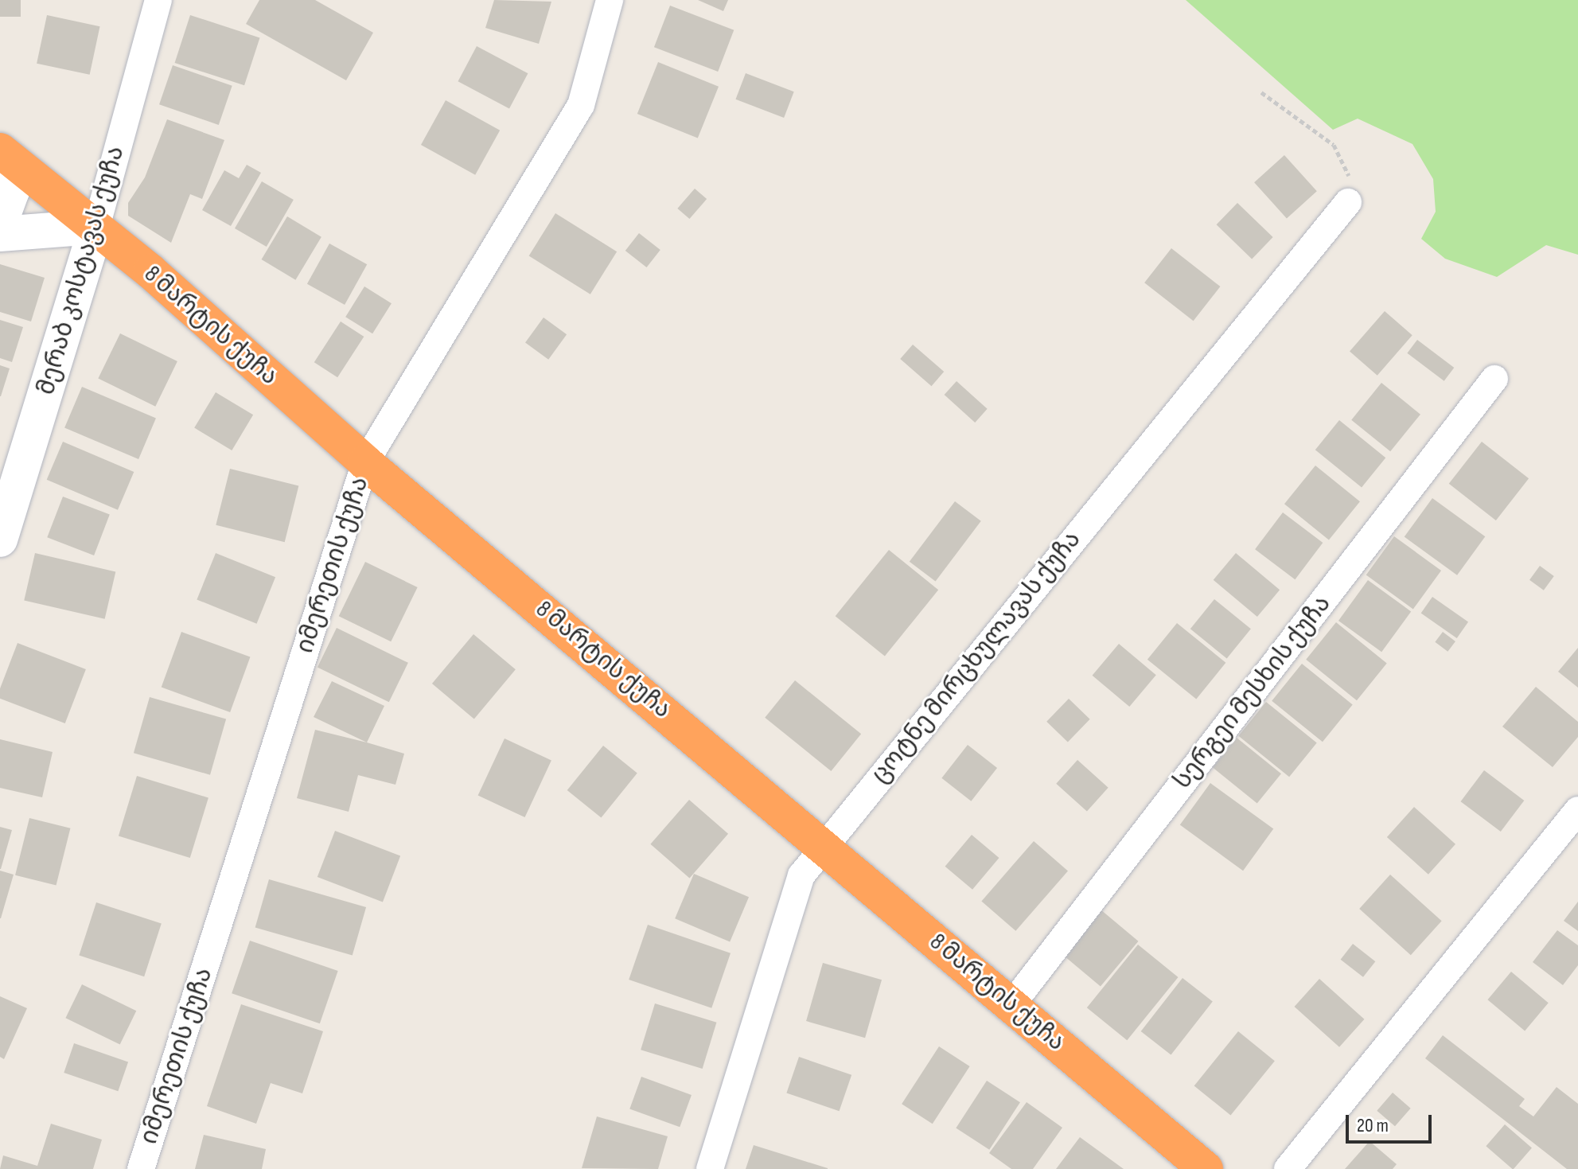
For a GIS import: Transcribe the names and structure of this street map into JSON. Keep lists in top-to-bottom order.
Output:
{
  "streets": {
    "highway": ["8 მარტის ქუჩა"],
    "street": [
      "მერაბ კოსტავას ქუჩა",
      "იმერეთის ქუჩა",
      "ცოტნე მირცხულავას ქუჩა",
      "სერგეი მესხის ქუჩა"
    ]
  },
  "crossings": [
    ["მერაბ კოსტავას ქუჩა", "8 მარტის ქუჩა"],
    ["8 მარტის ქუჩა", "იმერეთის ქუჩა"],
    ["8 მარტის ქუჩა", "ცოტნე მირცხულავას ქუჩა"],
    ["8 მარტის ქუჩა", "სერგეი მესხის ქუჩა"]
  ],
  "scale_bar": "20 m"
}
